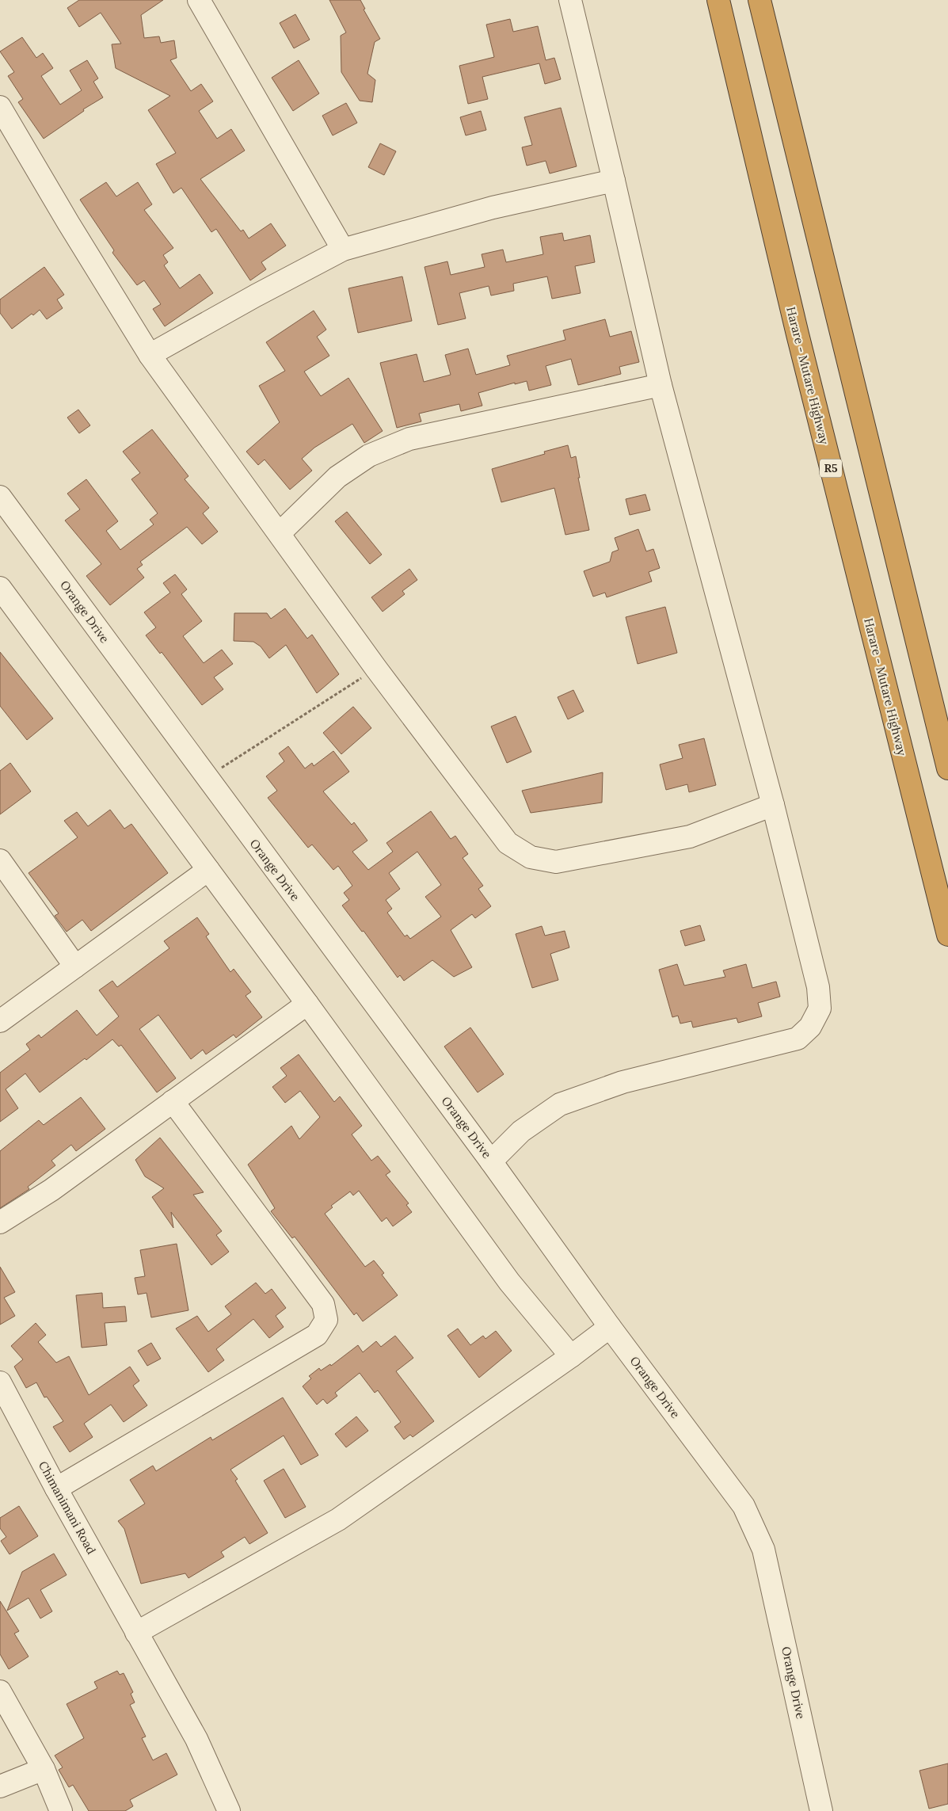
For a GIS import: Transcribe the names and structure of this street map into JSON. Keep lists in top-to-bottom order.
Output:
{
  "streets": {
    "highway": ["Harare - Mutare Highway", "R5"],
    "street": ["Orange Drive", "Chimanimani Road"]
  }
}
